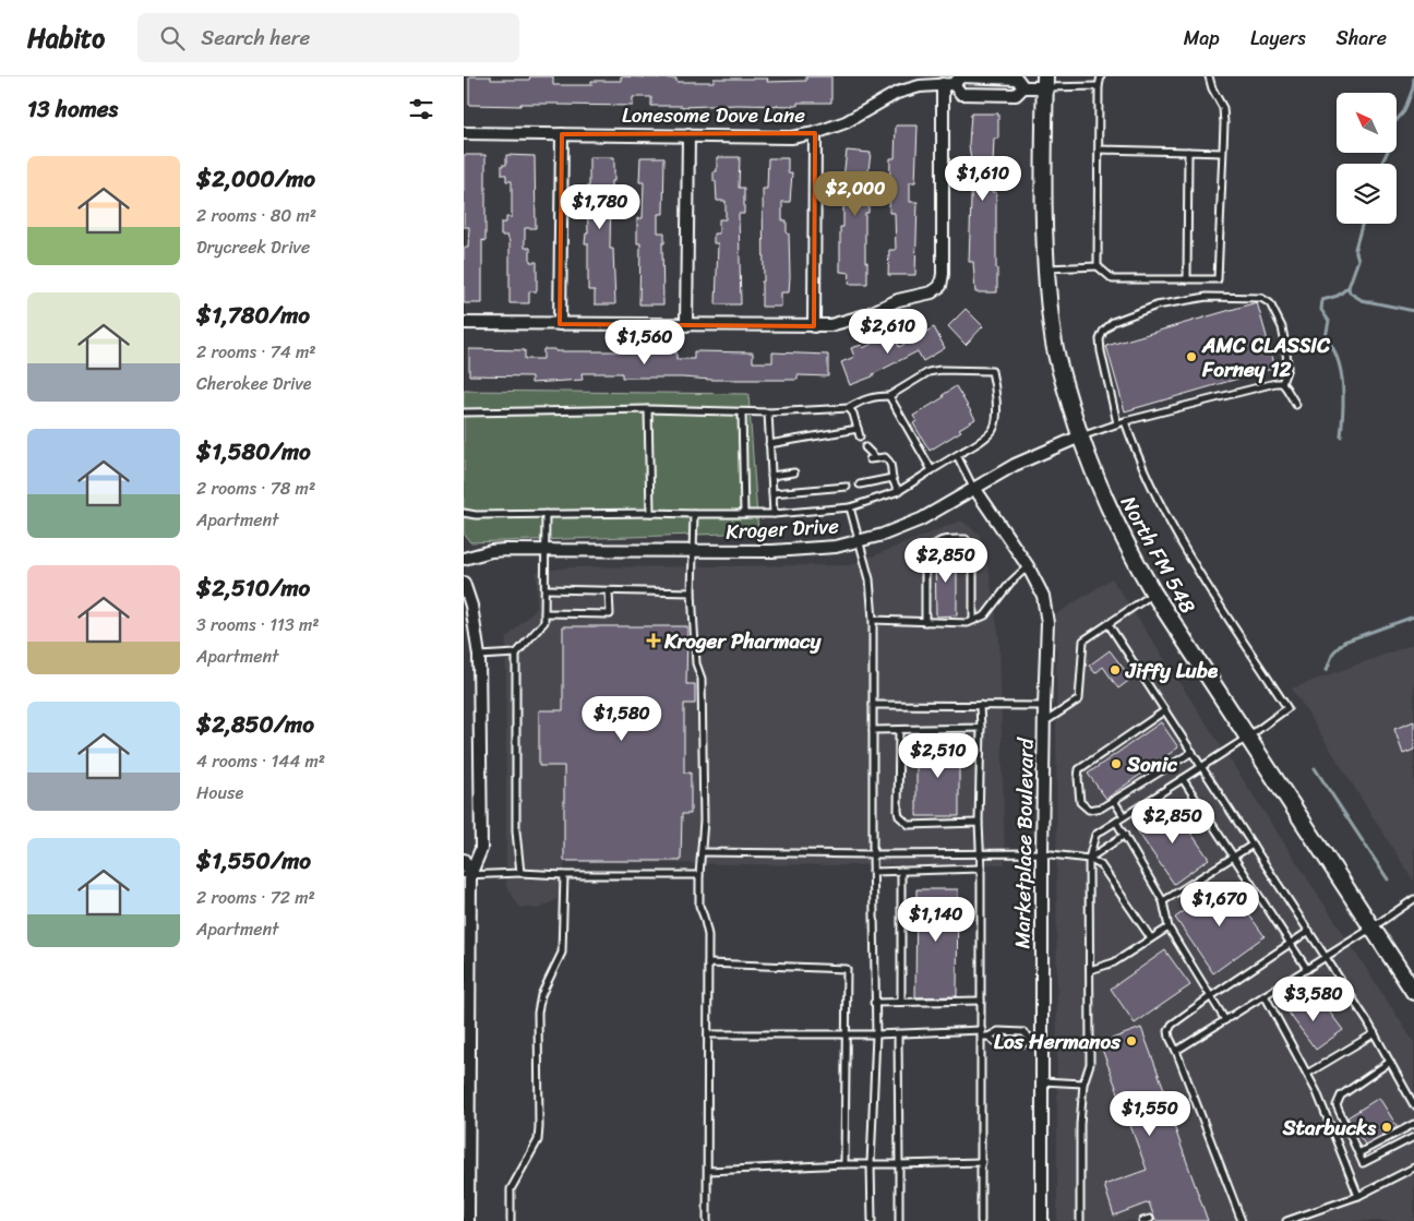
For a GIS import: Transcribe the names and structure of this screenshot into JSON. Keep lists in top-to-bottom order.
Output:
{
  "streets": {
    "main road": ["North FM 548"],
    "street": ["Lonesome Dove Lane", "Kroger Drive", "Marketplace Boulevard"]
  },
  "crossings": [
    ["Lonesome Dove Lane", "North FM 548"],
    ["Kroger Drive", "North FM 548"],
    ["Kroger Drive", "Marketplace Boulevard"]
  ],
  "places": {
    "other": [
      "AMC CLASSIC Forney 12",
      "Jiffy Lube",
      "Sonic",
      "Los Hermanos",
      "Starbucks"
    ],
    "health": ["Kroger Pharmacy"]
  },
  "north": "top left",
  "page": {
    "header": "Habito",
    "search": "Search here",
    "nav": ["Map", "Layers", "Share"],
    "heading": "13 homes",
    "list": [
      {
        "name": "$2,000/mo",
        "note": "2 rooms · 80 m² · Drycreek Drive"
      },
      {
        "name": "$1,780/mo",
        "note": "2 rooms · 74 m² · Cherokee Drive"
      },
      {
        "name": "$1,580/mo",
        "note": "2 rooms · 78 m² · Apartment"
      },
      {
        "name": "$2,510/mo",
        "note": "3 rooms · 113 m² · Apartment"
      },
      {
        "name": "$2,850/mo",
        "note": "4 rooms · 144 m² · House"
      },
      {
        "name": "$1,550/mo",
        "note": "2 rooms · 72 m² · Apartment"
      }
    ],
    "price": [
      "$1,610",
      "$2,000",
      "$1,780",
      "$2,610",
      "$1,560",
      "$2,850",
      "$1,580",
      "$2,510",
      "$2,850",
      "$1,670",
      "$1,140",
      "$3,580",
      "$1,550"
    ]
  }
}
